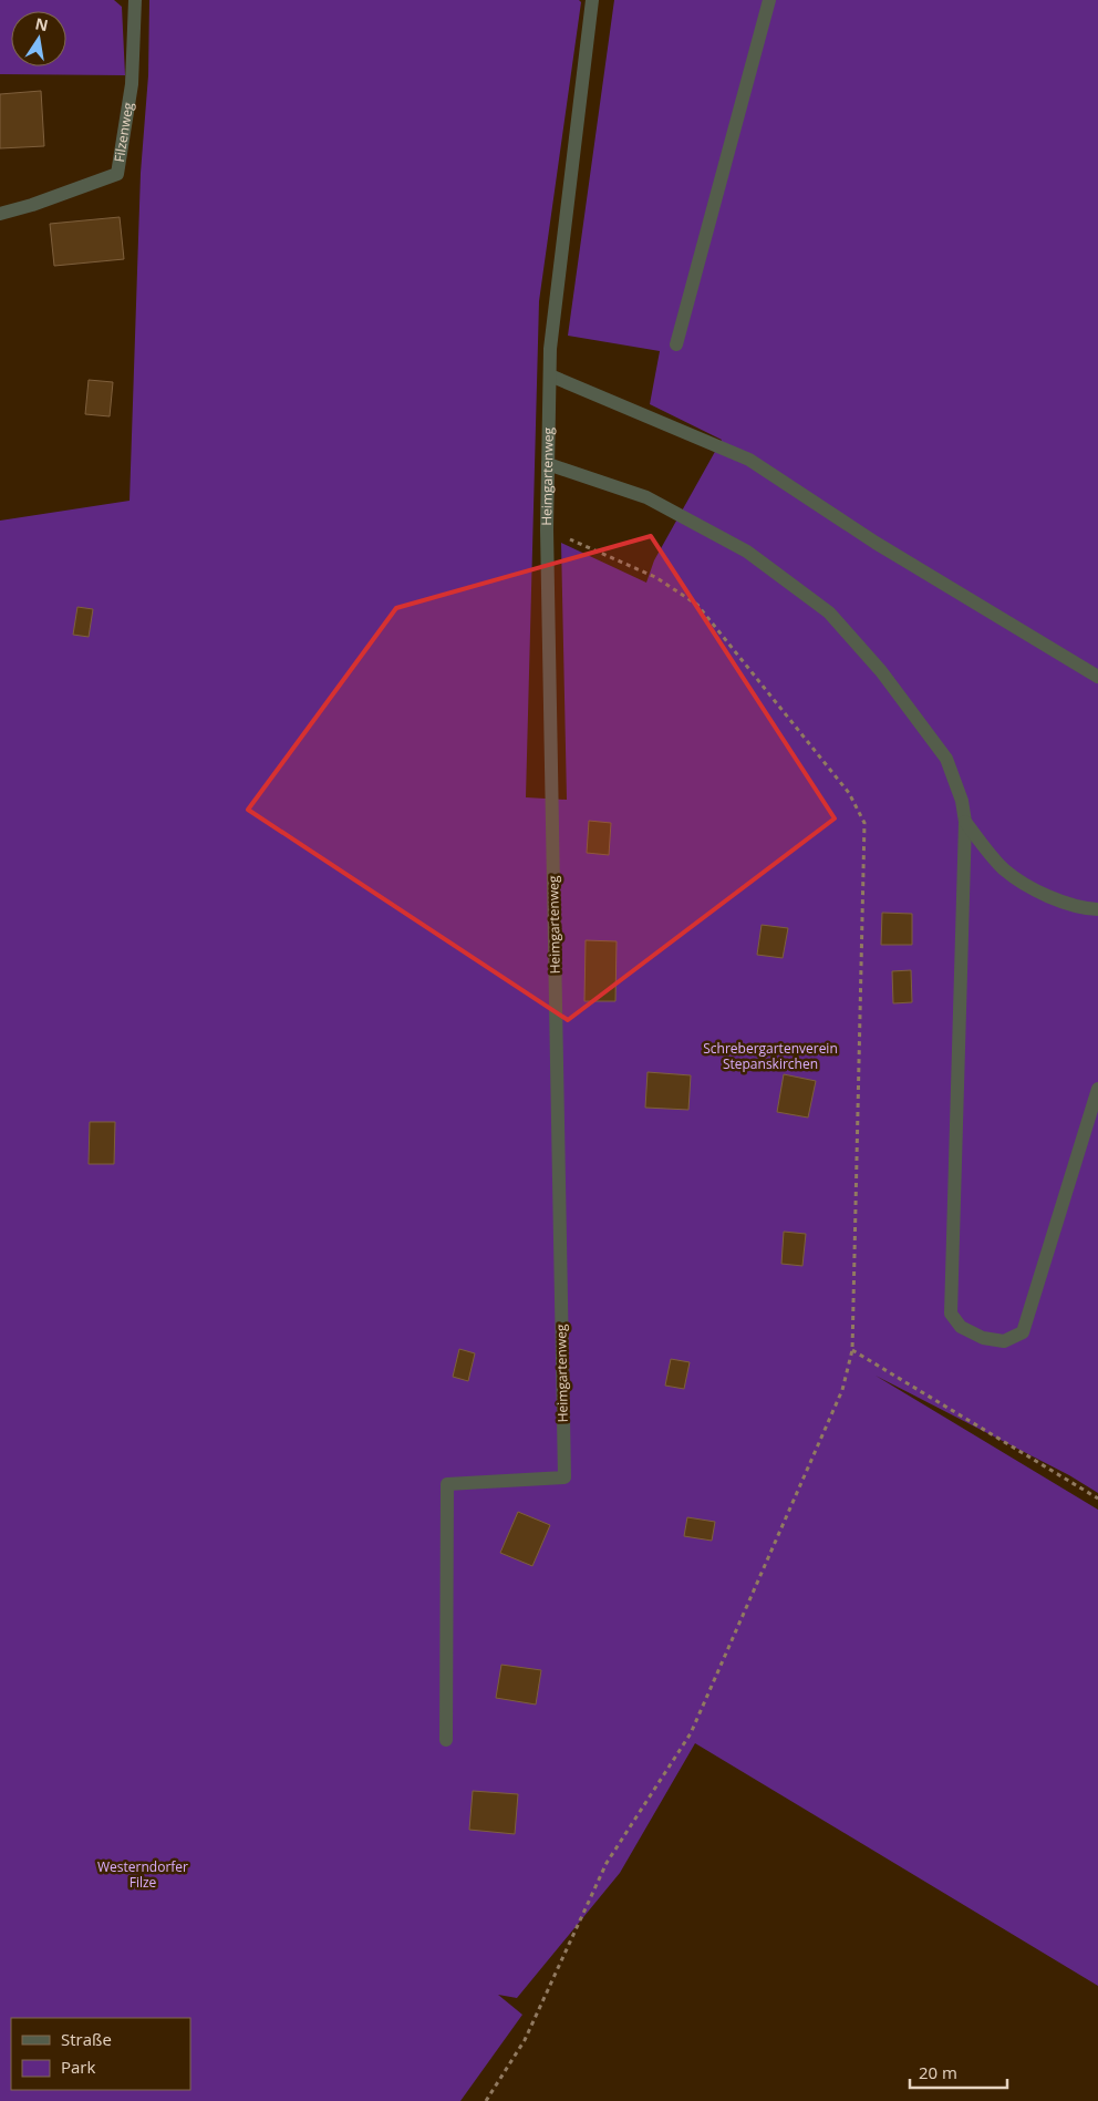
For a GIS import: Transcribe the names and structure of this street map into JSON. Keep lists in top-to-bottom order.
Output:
{
  "streets": {
    "street": ["Filzenweg", "Heimgartenweg"]
  },
  "parks": ["Schrebergartenverein Stepanskirchen", "Westerndorfer Filze"],
  "legend": ["Straße", "Park"],
  "scale_bar": "20 m",
  "north": "top"
}
